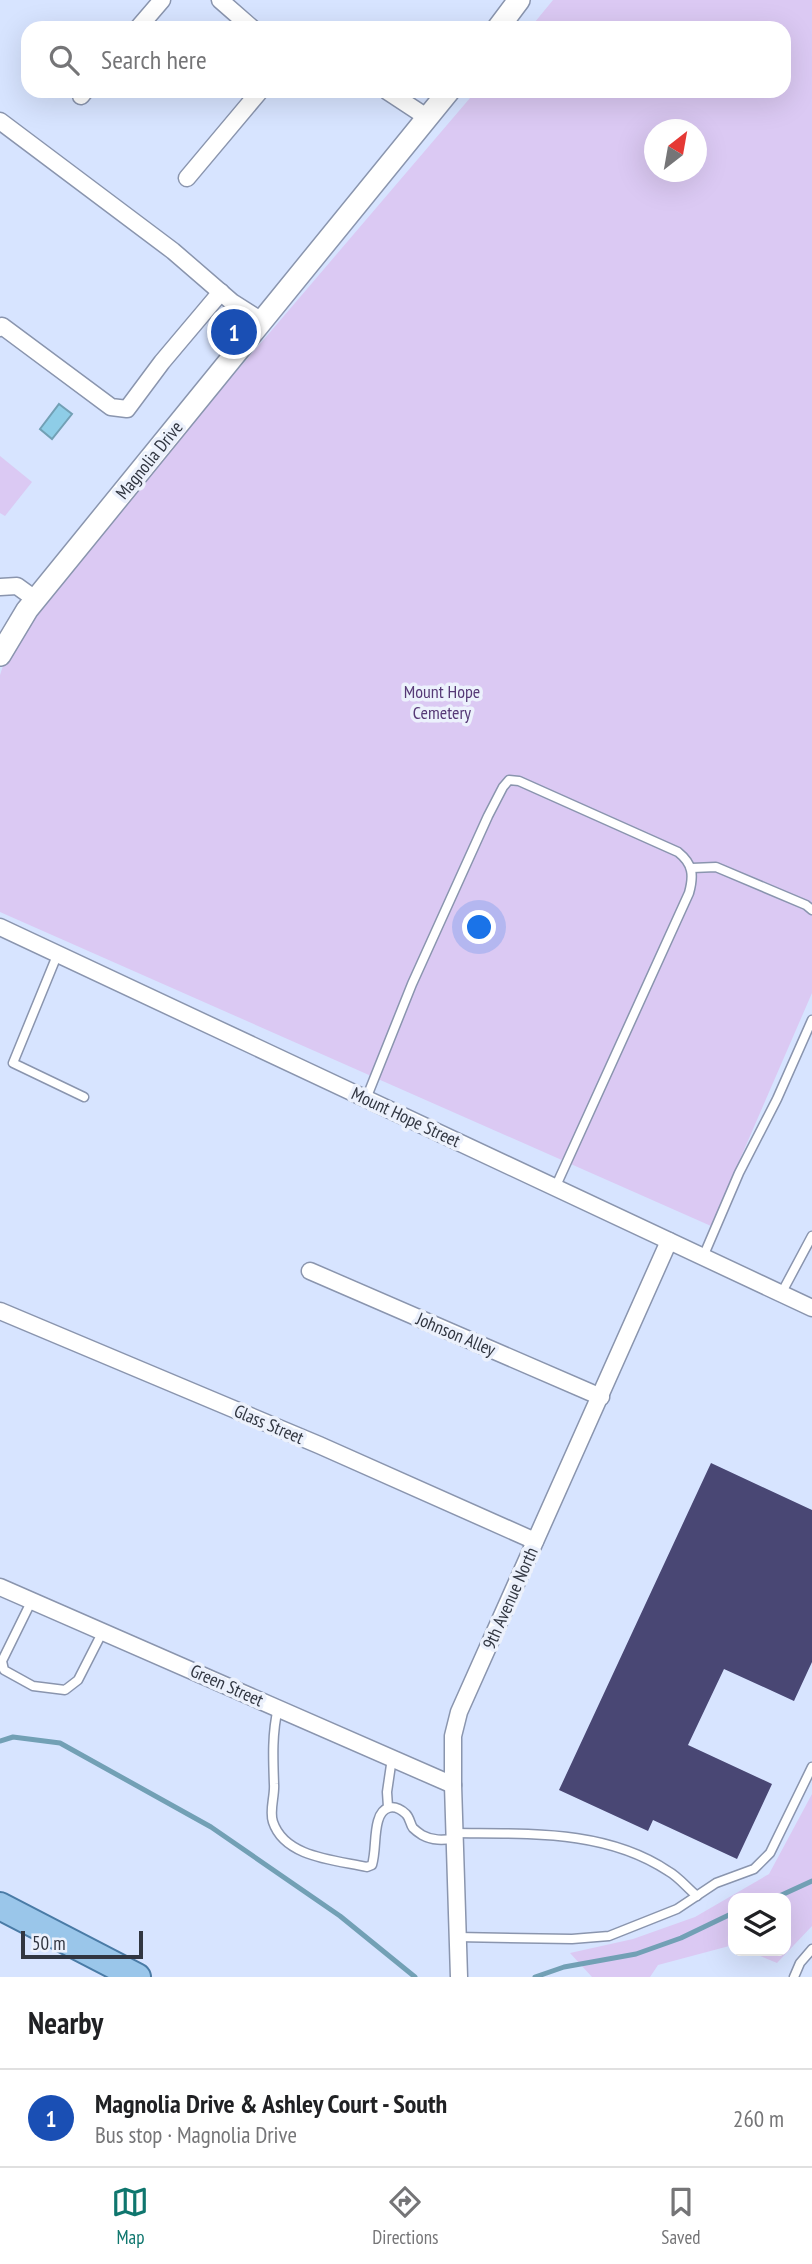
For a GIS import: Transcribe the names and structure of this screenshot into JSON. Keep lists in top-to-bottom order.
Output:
{
  "streets": {
    "street": [
      "Magnolia Drive",
      "Mount Hope Street",
      "Johnson Alley",
      "Glass Street",
      "9th Avenue North",
      "Green Street"
    ]
  },
  "crossings": [
    ["Mount Hope Street", "9th Avenue North"],
    ["Johnson Alley", "9th Avenue North"],
    ["Glass Street", "9th Avenue North"],
    ["9th Avenue North", "Green Street"]
  ],
  "parks": ["Mount Hope Cemetery"],
  "scale_bar": "50 m",
  "north": "top right",
  "page": {
    "search": "Search here",
    "pins": "1",
    "scale": "50 m",
    "heading": "Nearby",
    "list": [
      {
        "mark": "1",
        "name": "Magnolia Drive & Ashley Court - South",
        "note": "Bus stop · Magnolia Drive",
        "value": "260 m"
      }
    ],
    "nav": ["Map", "Directions", "Saved"]
  }
}
